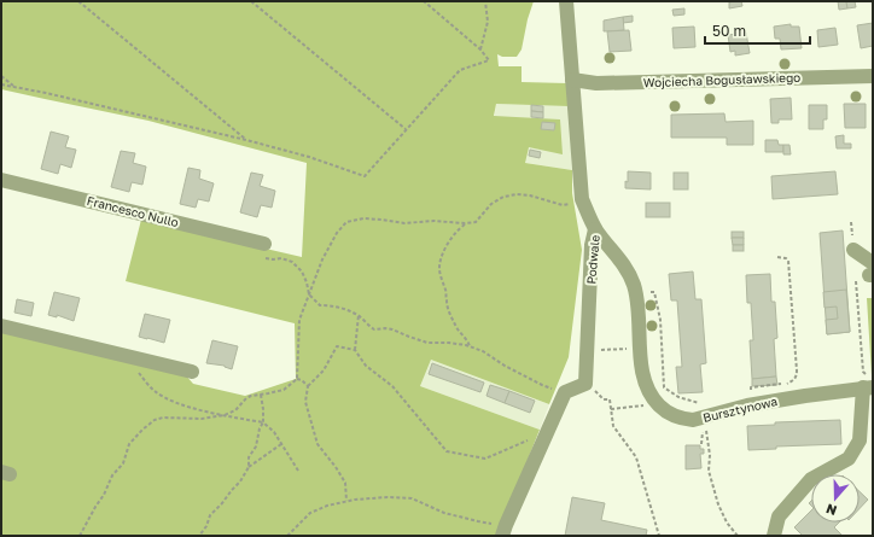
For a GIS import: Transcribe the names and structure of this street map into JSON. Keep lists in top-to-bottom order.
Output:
{
  "streets": {
    "street": [
      "Wojciecha Bogusławskiego",
      "Francesco Nullo",
      "Podwale",
      "Bursztynowa"
    ]
  },
  "crossings": [
    ["Wojciecha Bogusławskiego", "Podwale"],
    ["Podwale", "Bursztynowa"]
  ],
  "scale_bar": "50 m",
  "north": "bottom"
}
